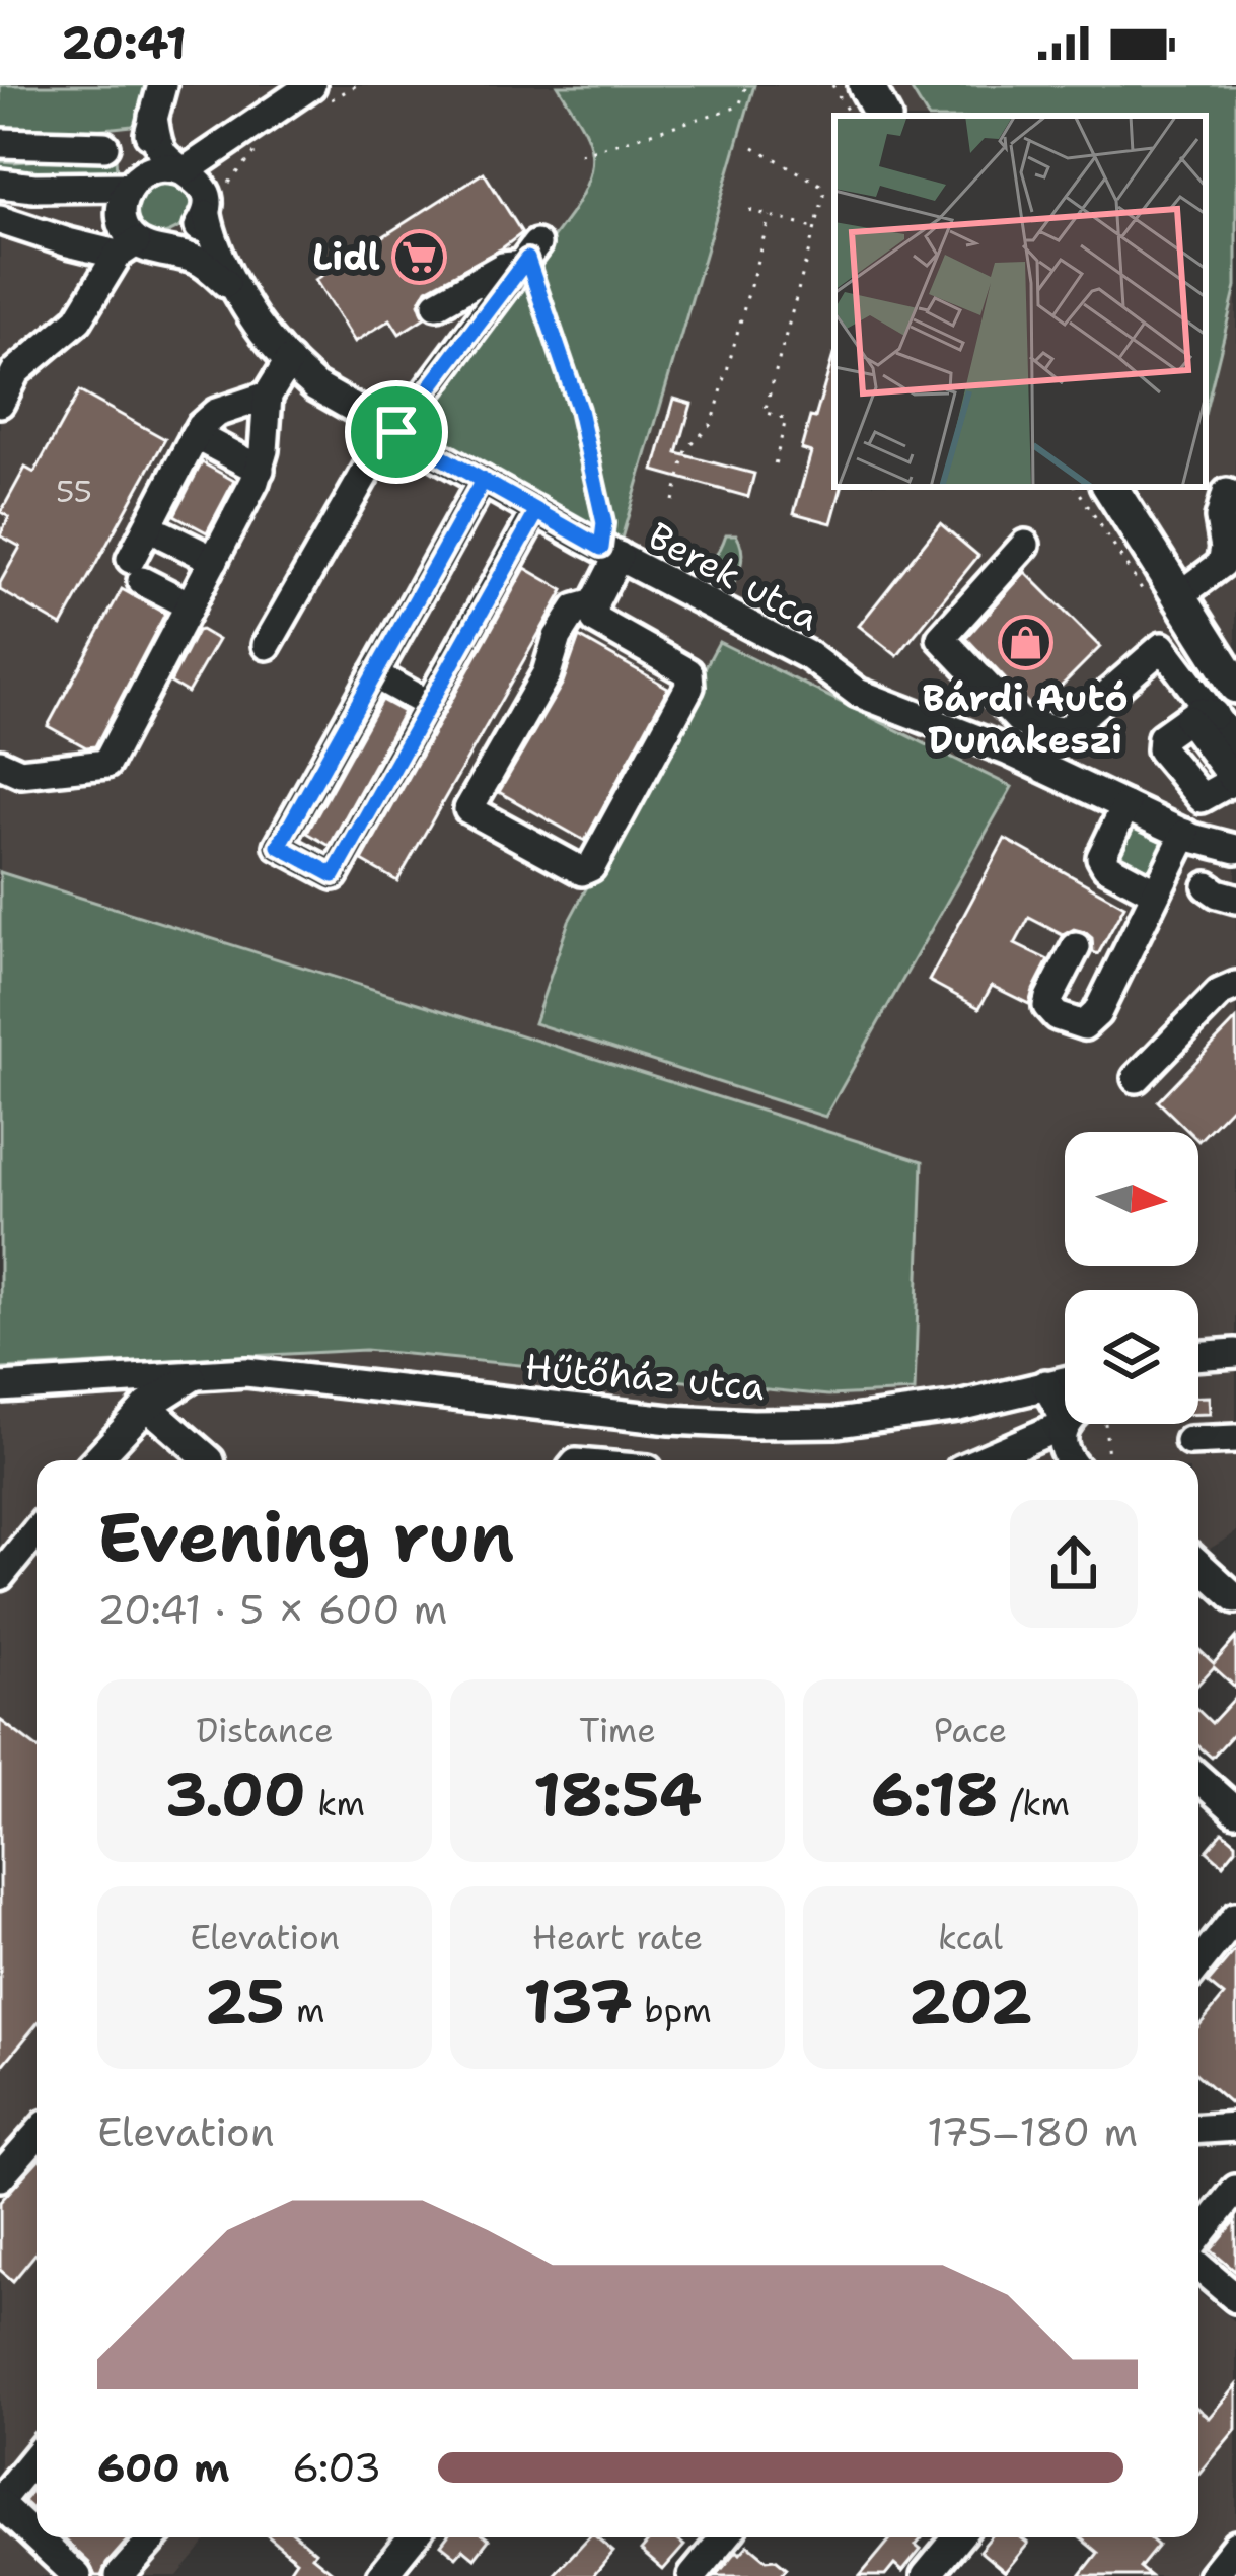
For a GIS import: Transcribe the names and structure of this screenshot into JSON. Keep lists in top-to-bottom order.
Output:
{
  "streets": {
    "street": ["Berek utca", "Hűtőház utca"]
  },
  "places": {
    "supermarket": ["Lidl"],
    "shop": ["Bárdi Autó Dunakeszi"]
  },
  "house_numbers": ["55"],
  "north": "right",
  "page": {
    "status": "20:41",
    "heading": ["Evening run", "20:41 · 5 × 600 m"],
    "stats": [
      ["Distance", "3.00 km"],
      ["Time", "18:54"],
      ["Pace", "6:18 /km"],
      ["Elevation", "25 m"],
      ["Heart rate", "137 bpm"],
      ["kcal", "202"]
    ],
    "chart": ["Elevation", "175–180 m"],
    "list": [
      {
        "name": "600 m",
        "note": "6:03"
      }
    ]
  }
}
